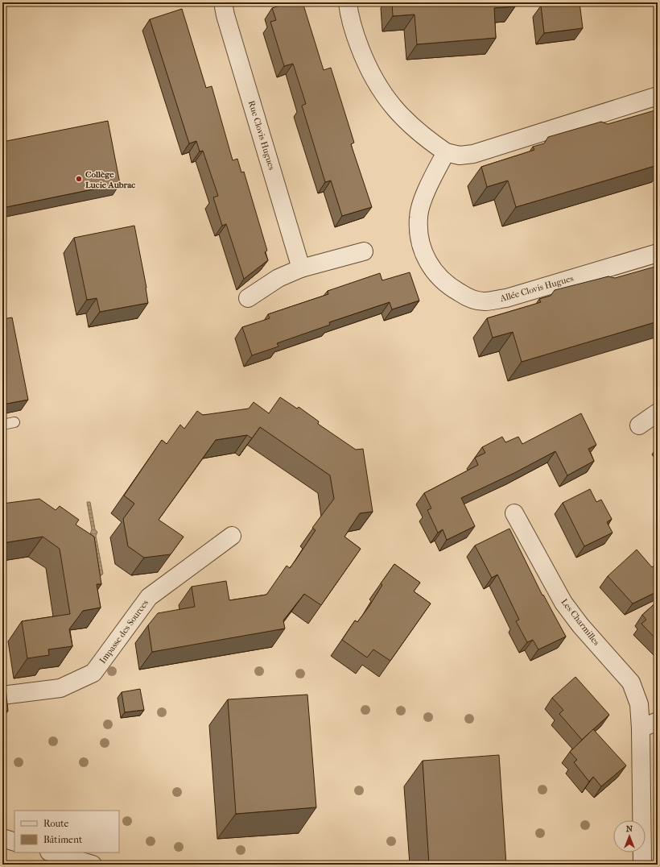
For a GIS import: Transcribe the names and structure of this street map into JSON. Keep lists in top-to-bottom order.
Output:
{
  "streets": {
    "street": [
      "Rue Clovis Hugues",
      "Allée Clovis Hugues",
      "Les Charmilles",
      "Impasse des Sources"
    ]
  },
  "places": ["Collège Lucie Aubrac"],
  "legend": ["Route", "Bâtiment"],
  "north": "top"
}
